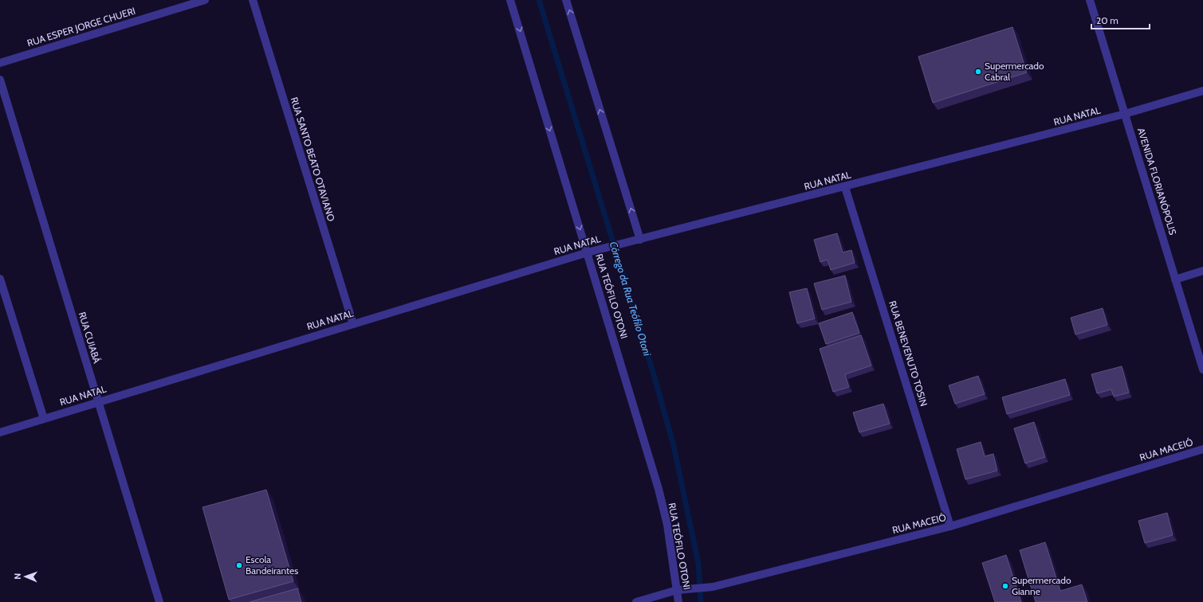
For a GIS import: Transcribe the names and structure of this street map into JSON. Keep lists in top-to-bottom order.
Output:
{
  "streets": {
    "street": [
      "RUA ESPER JORGE CHUERI",
      "RUA NATAL",
      "RUA SANTO BEATO OTAVIANO",
      "AVENIDA FLORIANÓPOLIS",
      "RUA TEÓFILO OTONI",
      "RUA CUIABÁ",
      "RUA BENEVENUTO TOSIN",
      "RUA MACEIÓ"
    ]
  },
  "crossings": [
    ["RUA NATAL", "RUA SANTO BEATO OTAVIANO"],
    ["RUA NATAL", "AVENIDA FLORIANÓPOLIS"],
    ["RUA NATAL", "RUA TEÓFILO OTONI"],
    ["RUA NATAL", "RUA CUIABÁ"],
    ["RUA NATAL", "RUA BENEVENUTO TOSIN"],
    ["RUA TEÓFILO OTONI", "RUA MACEIÓ"],
    ["RUA BENEVENUTO TOSIN", "RUA MACEIÓ"]
  ],
  "water": ["Córrego da Rua Teófilo Otoni"],
  "places": ["Supermercado Cabral", "Escola Bandeirantes", "Supermercado Gianne"],
  "scale_bar": "20 m",
  "north": "left"
}
